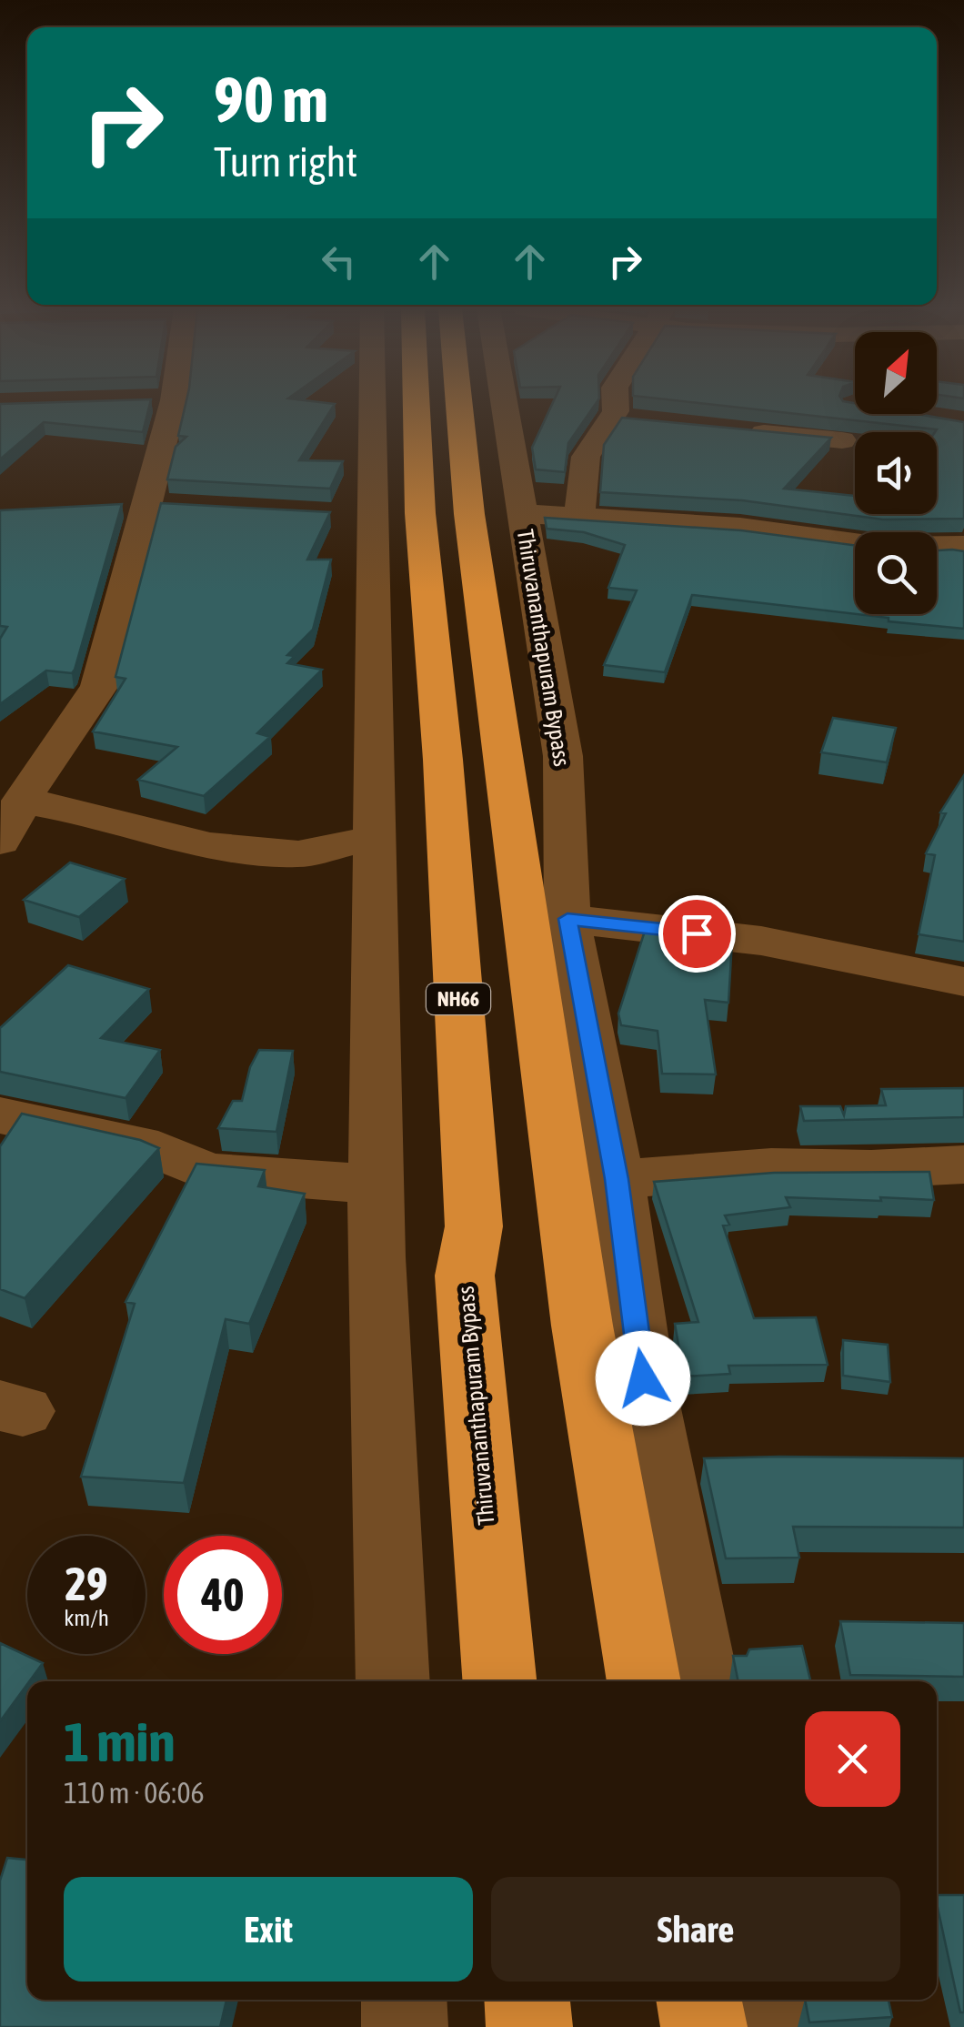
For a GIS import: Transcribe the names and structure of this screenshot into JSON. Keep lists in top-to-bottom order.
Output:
{
  "streets": {
    "highway": ["Thiruvananthapuram Bypass", "NH66"]
  },
  "north": "top right",
  "page": {
    "turn": ["90 m", "Turn right"],
    "speed": "29 km/h",
    "limit": "40",
    "heading": ["1 min", "110 m · 06:06"],
    "buttons": ["Exit", "Share"]
  }
}
